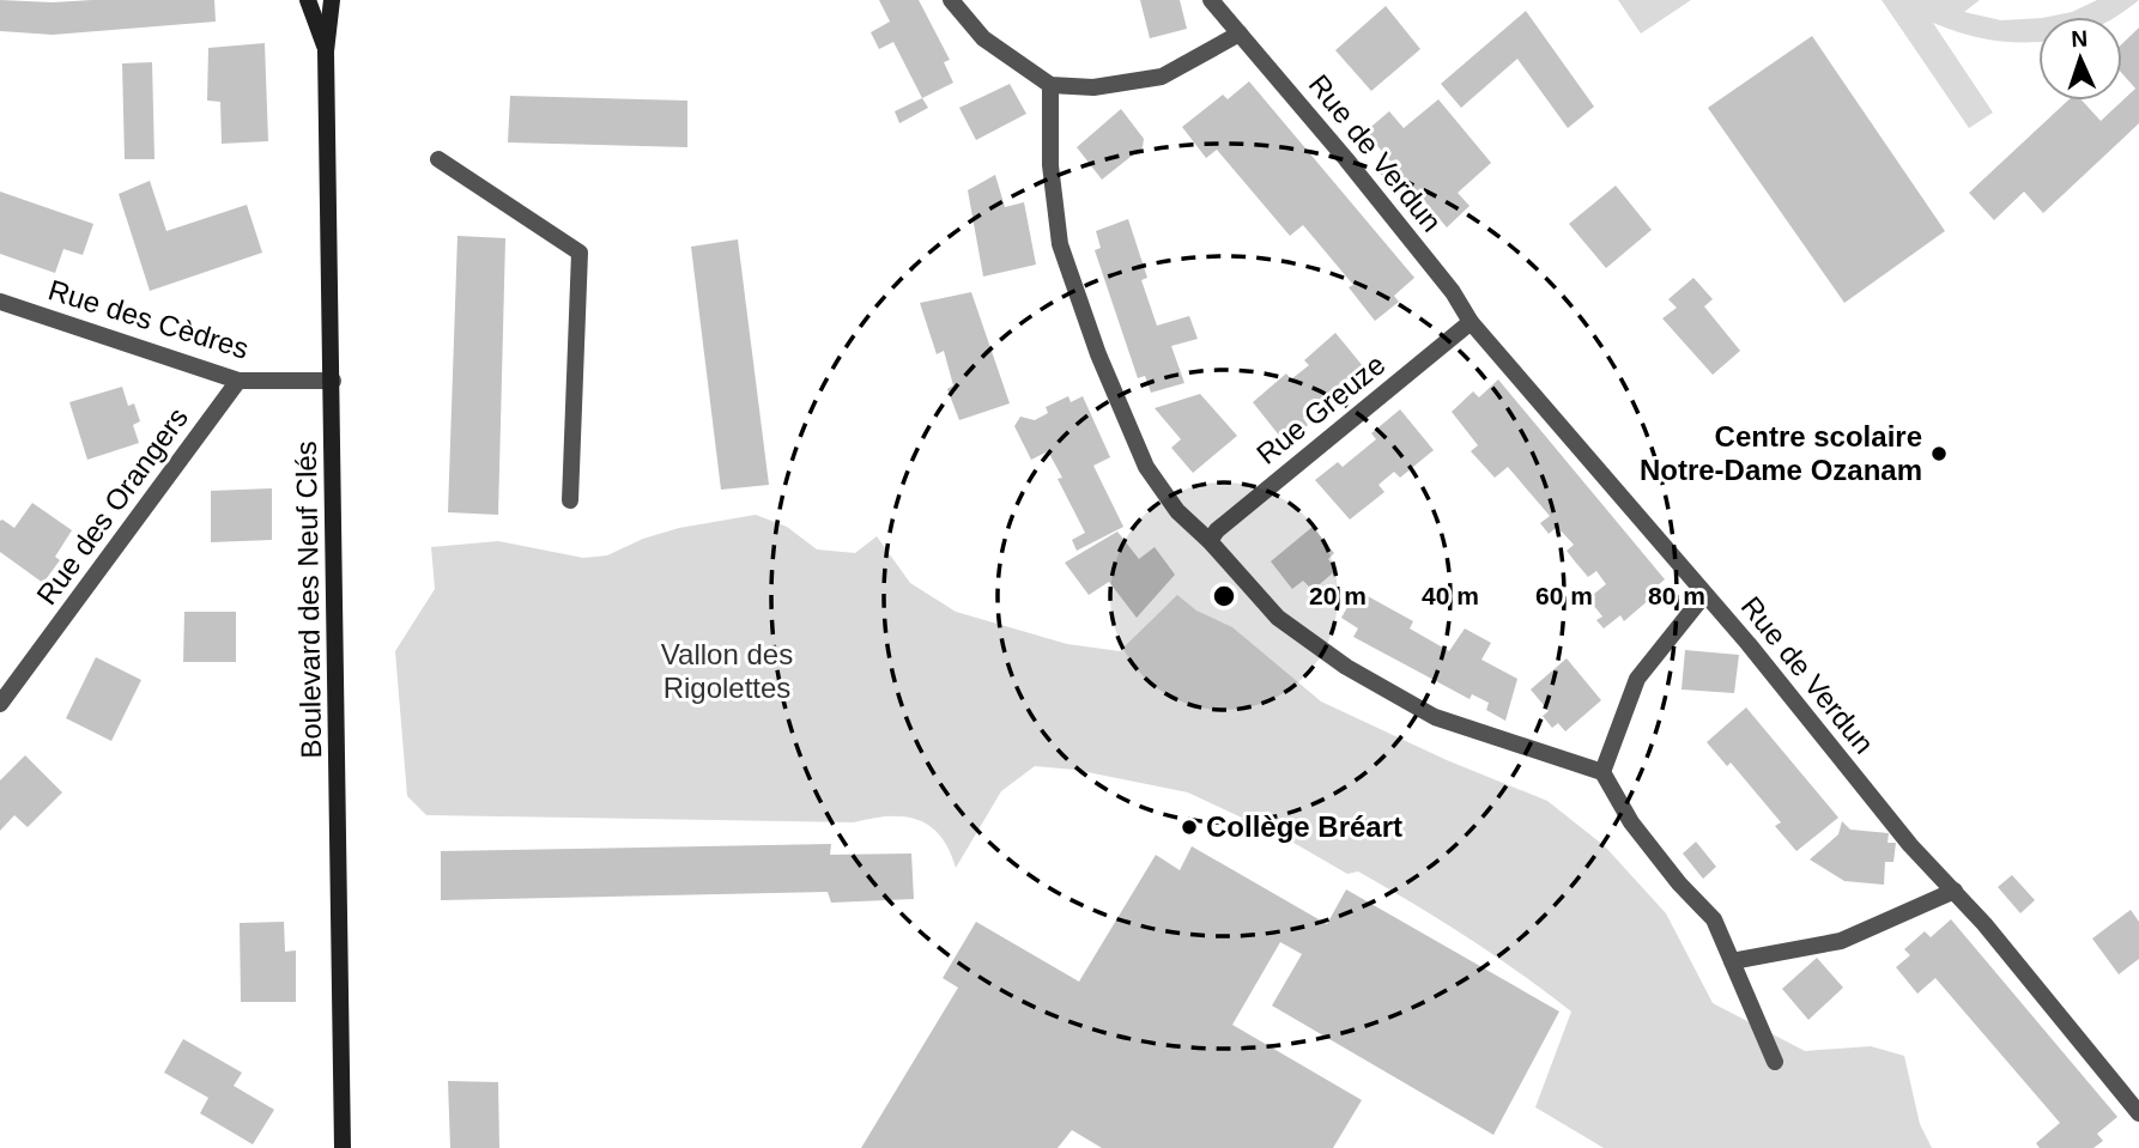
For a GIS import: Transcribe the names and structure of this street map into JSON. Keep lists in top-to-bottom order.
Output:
{
  "streets": {
    "main road": ["Boulevard des Neuf Clés"],
    "street": [
      "Rue de Verdun",
      "Rue des Cèdres",
      "Rue Greuze",
      "Rue des Orangers"
    ]
  },
  "crossings": [
    ["Rue de Verdun", "Rue Greuze"],
    ["Rue des Cèdres", "Rue des Orangers"],
    ["Rue des Cèdres", "Boulevard des Neuf Clés"]
  ],
  "parks": ["Vallon des Rigolettes"],
  "places": ["Centre scolaire Notre-Dame Ozanam", "Collège Bréart"],
  "north": "top",
  "rings": [
    "20 m",
    "40 m",
    "60 m",
    "80 m"
  ]
}
